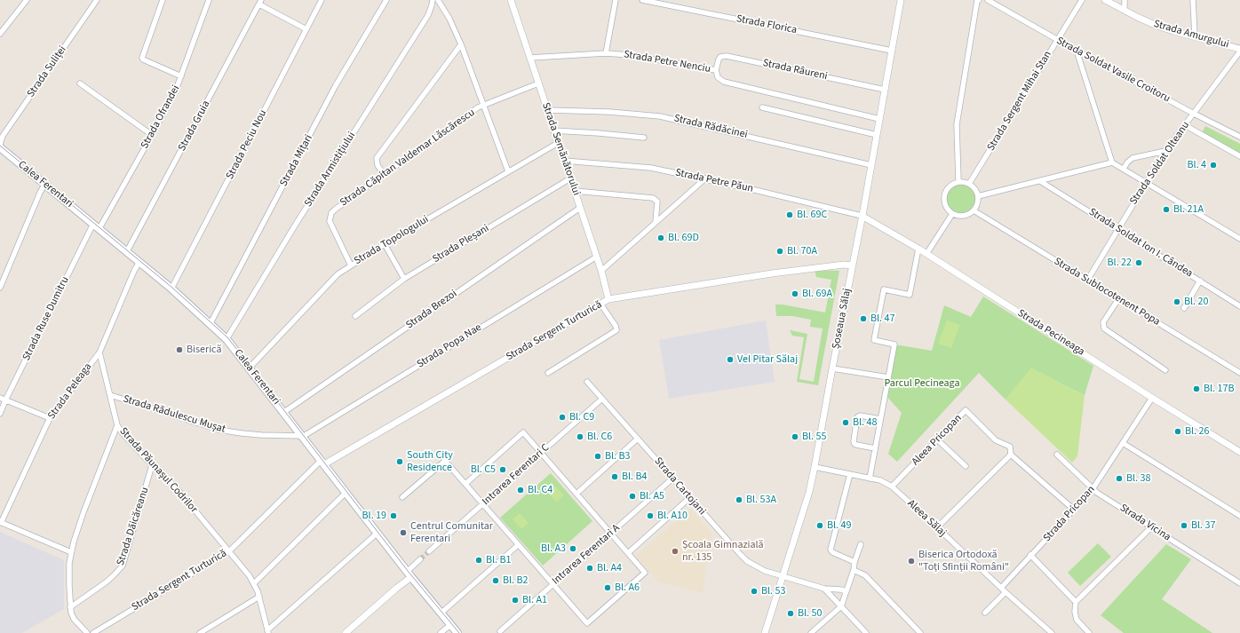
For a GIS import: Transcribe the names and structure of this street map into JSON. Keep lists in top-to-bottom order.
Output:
{
  "streets": {
    "main road": ["Calea Ferentari"],
    "street": [
      "Strada Florica",
      "Strada Amurgului",
      "Strada Petre Nenciu",
      "Strada Râureni",
      "Strada Soldat Vasile Croitoru",
      "Strada Suliței",
      "Strada Sergent Mihai Stan",
      "Strada Ofrandei",
      "Strada Gruia",
      "Strada Rădăcinei",
      "Strada Peciu Nou",
      "Strada Semănătorului",
      "Strada Căpitan Valdemar Lăscărescu",
      "Strada Mițari",
      "Strada Soldat Olteanu",
      "Strada Armistițiului",
      "Strada Petre Păun",
      "Strada Topologului",
      "Strada Soldat Ion I. Cândea",
      "Strada Pleșani",
      "Strada Sublocotenent Popa",
      "Strada Brezoi",
      "Strada Ruse Dumitru",
      "Șoseaua Sălaj",
      "Strada Sergent Turturică",
      "Strada Pecineaga",
      "Strada Popa Nae",
      "Strada Peleaga",
      "Strada Rădulescu Mușat",
      "Aleea Pricopan",
      "Strada Păunașul Codrilor",
      "Intrarea Ferentari C",
      "Strada Cartojani",
      "Strada Pricopan",
      "Aleea Sălaj",
      "Strada Vicina",
      "Strada Dăicăreanu",
      "Intrarea Ferentari A"
    ]
  },
  "crossings": [
    ["Strada Florica", "Șoseaua Sălaj"],
    ["Strada Petre Nenciu", "Strada Râureni"],
    ["Strada Petre Nenciu", "Strada Semănătorului"],
    ["Strada Petre Nenciu", "Șoseaua Sălaj"],
    ["Strada Râureni", "Șoseaua Sălaj"],
    ["Strada Soldat Vasile Croitoru", "Strada Sergent Mihai Stan"],
    ["Strada Soldat Vasile Croitoru", "Strada Soldat Olteanu"],
    ["Strada Suliței", "Calea Ferentari"],
    ["Strada Sergent Mihai Stan", "Strada Sublocotenent Popa"],
    ["Strada Ofrandei", "Calea Ferentari"],
    ["Strada Ofrandei", "Strada Ruse Dumitru"],
    ["Strada Gruia", "Calea Ferentari"],
    ["Strada Rădăcinei", "Strada Semănătorului"],
    ["Strada Rădăcinei", "Șoseaua Sălaj"],
    ["Strada Peciu Nou", "Calea Ferentari"],
    ["Strada Semănătorului", "Strada Căpitan Valdemar Lăscărescu"],
    ["Strada Semănătorului", "Strada Petre Păun"],
    ["Strada Semănătorului", "Strada Topologului"],
    ["Strada Semănătorului", "Strada Pleșani"],
    ["Strada Semănătorului", "Strada Brezoi"],
    ["Strada Semănătorului", "Strada Sergent Turturică"],
    ["Strada Semănătorului", "Strada Popa Nae"],
    ["Strada Căpitan Valdemar Lăscărescu", "Strada Topologului"],
    ["Strada Mițari", "Calea Ferentari"],
    ["Strada Soldat Olteanu", "Strada Soldat Ion I. Cândea"],
    ["Strada Soldat Olteanu", "Strada Sublocotenent Popa"],
    ["Strada Armistițiului", "Calea Ferentari"],
    ["Strada Petre Păun", "Șoseaua Sălaj"],
    ["Strada Petre Păun", "Strada Pecineaga"],
    ["Calea Ferentari", "Strada Topologului"],
    ["Calea Ferentari", "Strada Brezoi"],
    ["Calea Ferentari", "Strada Ruse Dumitru"],
    ["Calea Ferentari", "Strada Sergent Turturică"],
    ["Calea Ferentari", "Strada Popa Nae"],
    ["Calea Ferentari", "Strada Peleaga"],
    ["Calea Ferentari", "Strada Rădulescu Mușat"],
    ["Șoseaua Sălaj", "Strada Sergent Turturică"],
    ["Șoseaua Sălaj", "Strada Pecineaga"],
    ["Șoseaua Sălaj", "Strada Cartojani"],
    ["Șoseaua Sălaj", "Aleea Sălaj"],
    ["Strada Sergent Turturică", "Strada Păunașul Codrilor"],
    ["Strada Pecineaga", "Strada Pricopan"],
    ["Strada Popa Nae", "Strada Rădulescu Mușat"],
    ["Strada Peleaga", "Strada Păunașul Codrilor"],
    ["Strada Rădulescu Mușat", "Strada Păunașul Codrilor"],
    ["Aleea Pricopan", "Strada Pricopan"],
    ["Aleea Pricopan", "Aleea Sălaj"],
    ["Strada Păunașul Codrilor", "Strada Dăicăreanu"],
    ["Intrarea Ferentari C", "Strada Cartojani"],
    ["Strada Cartojani", "Intrarea Ferentari A"],
    ["Strada Pricopan", "Aleea Sălaj"],
    ["Strada Pricopan", "Strada Vicina"]
  ],
  "parks": ["Parcul Pecineaga"],
  "places": [
    "Bl. 4",
    "Bl. 21A",
    "Bl. 69C",
    "Bl. 69D",
    "Bl. 70A",
    "Bl. 22",
    "Bl. 69A",
    "Bl. 20",
    "Bl. 47",
    "Biserică",
    "Vel Pitar Sălaj",
    "Bl. 17B",
    "Bl. C9",
    "Bl. 48",
    "Bl. 26",
    "Bl. C6",
    "Bl. 55",
    "Bl. B3",
    "South City Residence",
    "Bl. C5",
    "Bl. B4",
    "Bl. 38",
    "Bl. C4",
    "Bl. A5",
    "Bl. 53A",
    "Bl. 19",
    "Bl. A10",
    "Bl. 49",
    "Bl. 37",
    "Centrul Comunitar Ferentari",
    "Bl. A3",
    "Școala Gimnazială nr. 135",
    "Bl. B1",
    "Biserica Ortodoxă \"Toți Sfinții Români\"",
    "Bl. A4",
    "Bl. B2",
    "Bl. A6",
    "Bl. 53",
    "Bl. A1",
    "Bl. 50"
  ]
}
